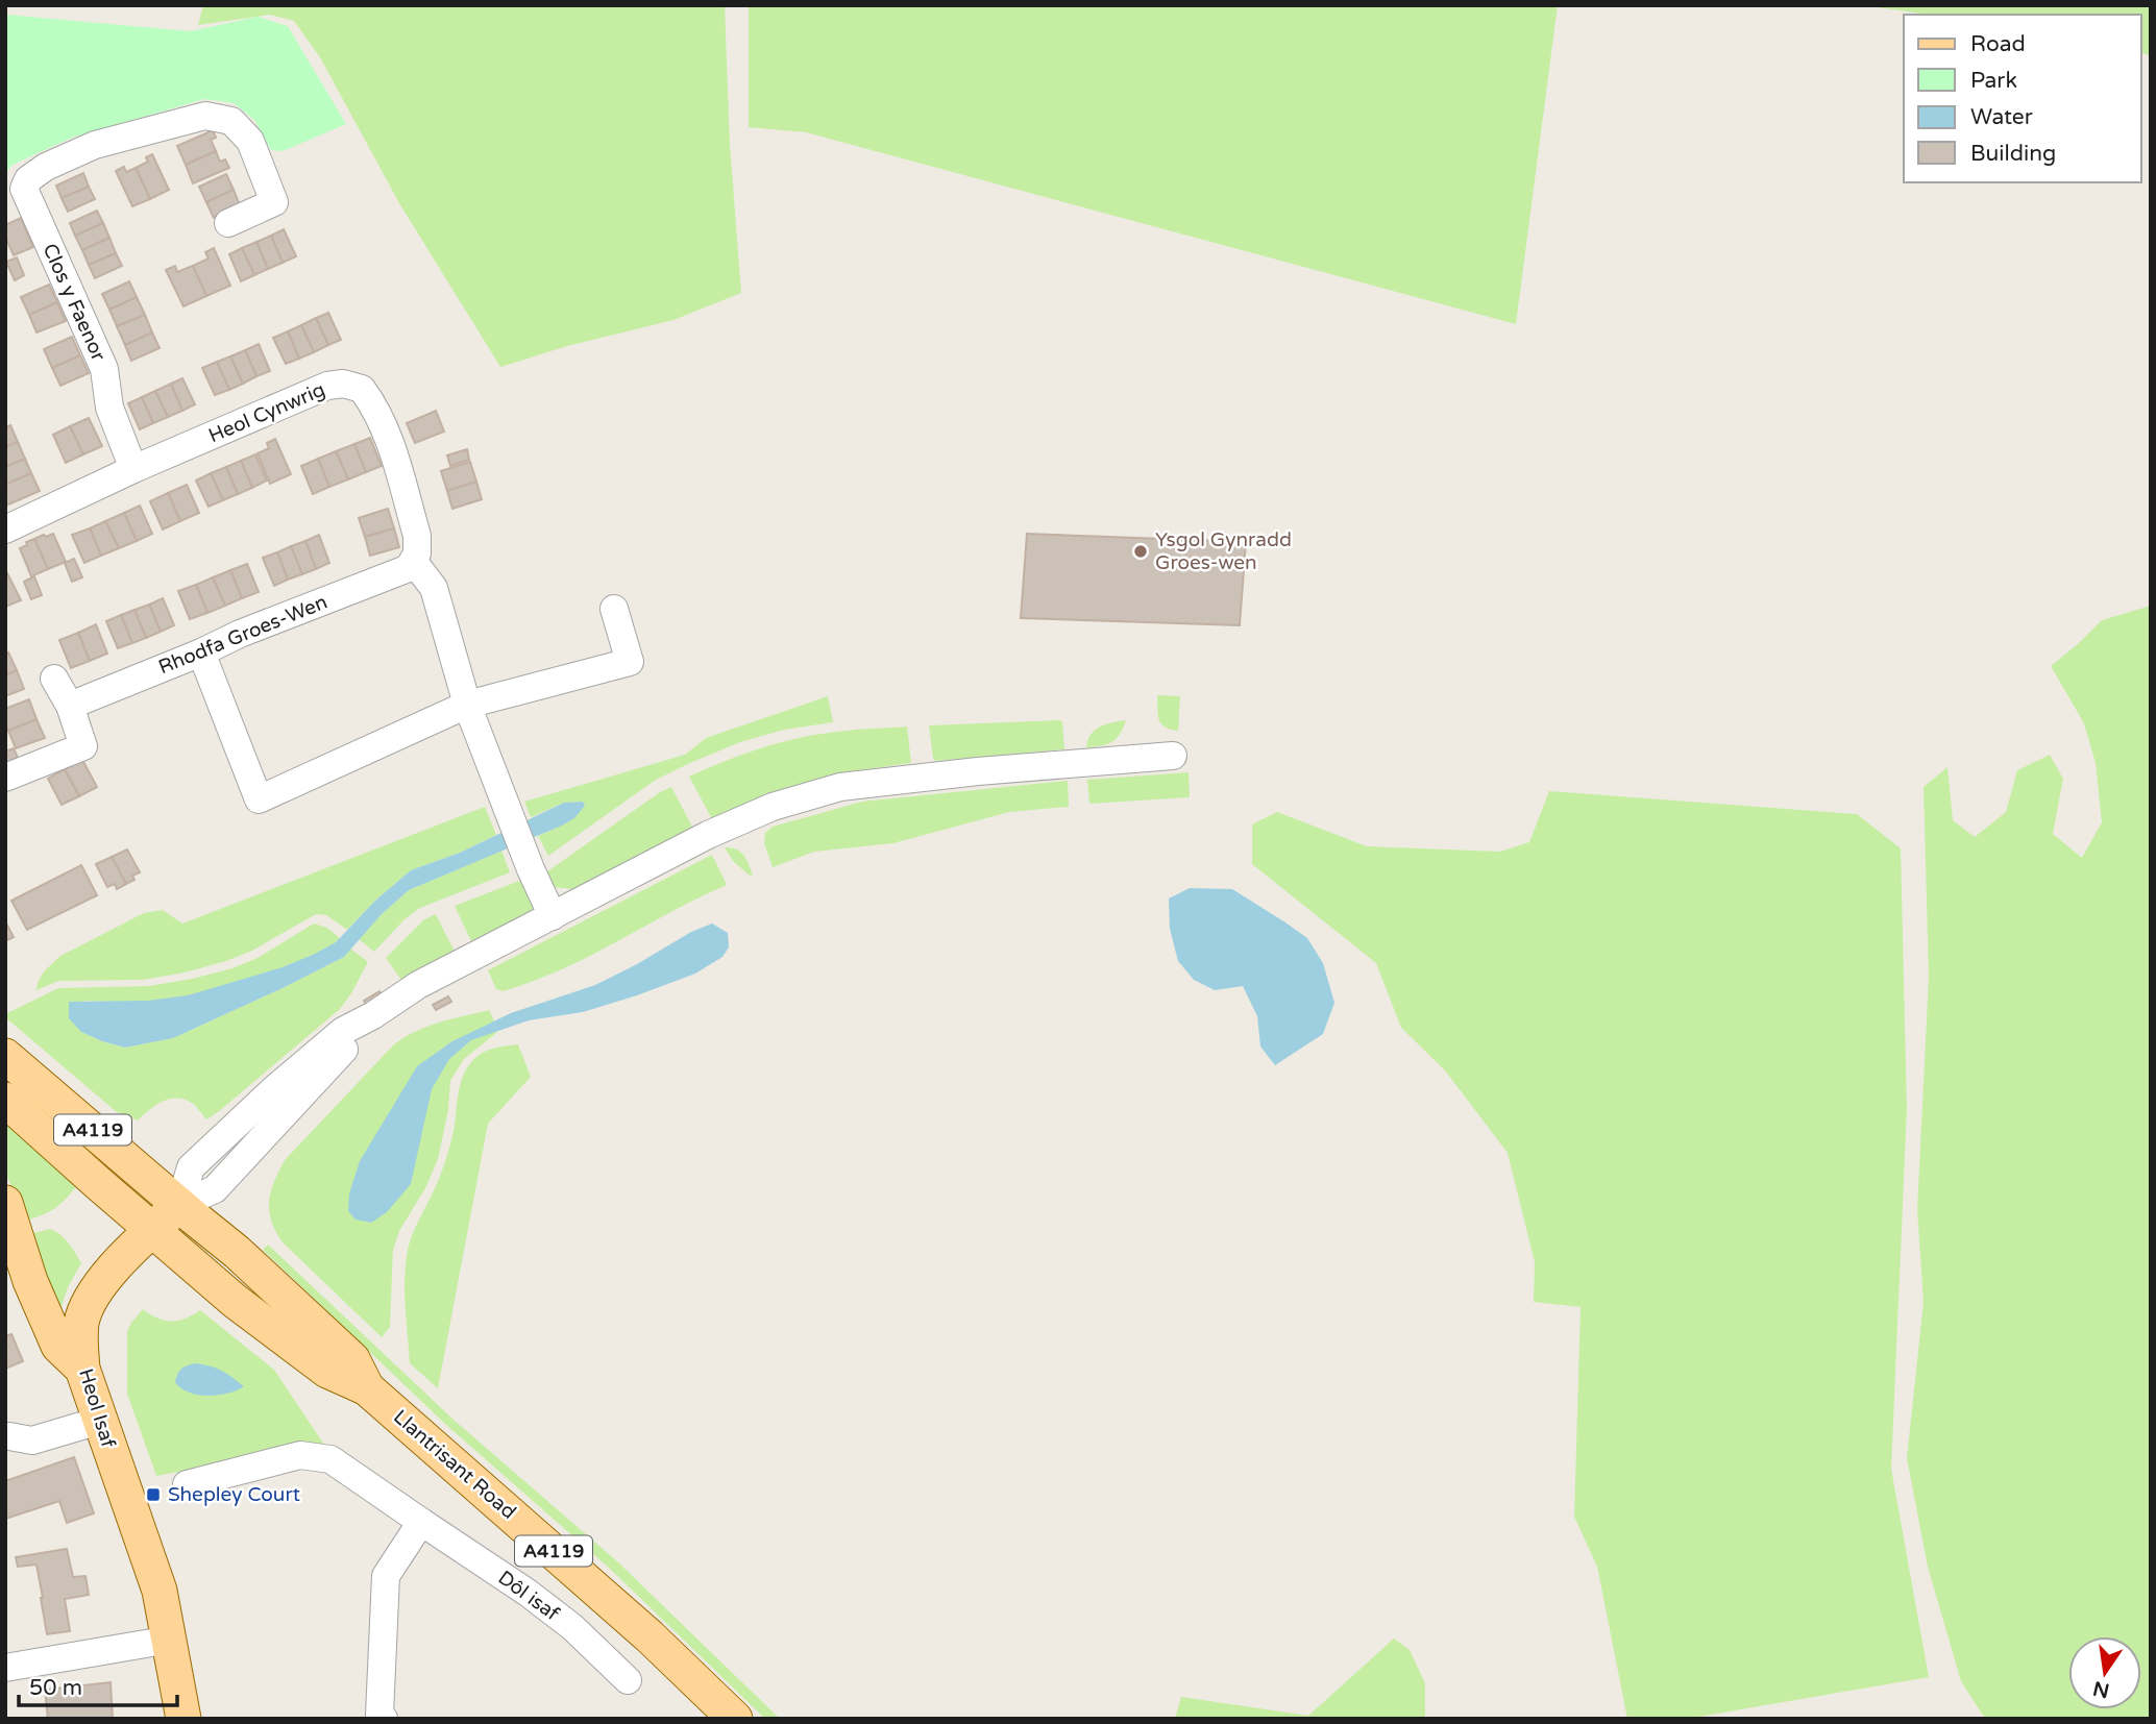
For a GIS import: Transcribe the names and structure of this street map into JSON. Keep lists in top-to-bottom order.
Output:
{
  "streets": {
    "main road": ["A4119", "Heol Isaf", "Llantrisant Road"],
    "street": [
      "Clos y Faenor",
      "Heol Cynwrig",
      "Rhodfa Groes-Wen",
      "Dôl isaf"
    ]
  },
  "crossings": [
    ["Clos y Faenor", "Heol Cynwrig"],
    ["Heol Cynwrig", "Rhodfa Groes-Wen"],
    ["Heol Isaf", "Llantrisant Road"]
  ],
  "places": {
    "other": ["Ysgol Gynradd Groes-wen"],
    "transit": ["Shepley Court"]
  },
  "legend": [
    "Road",
    "Park",
    "Water",
    "Building"
  ],
  "scale_bar": "50 m",
  "north": "bottom"
}
